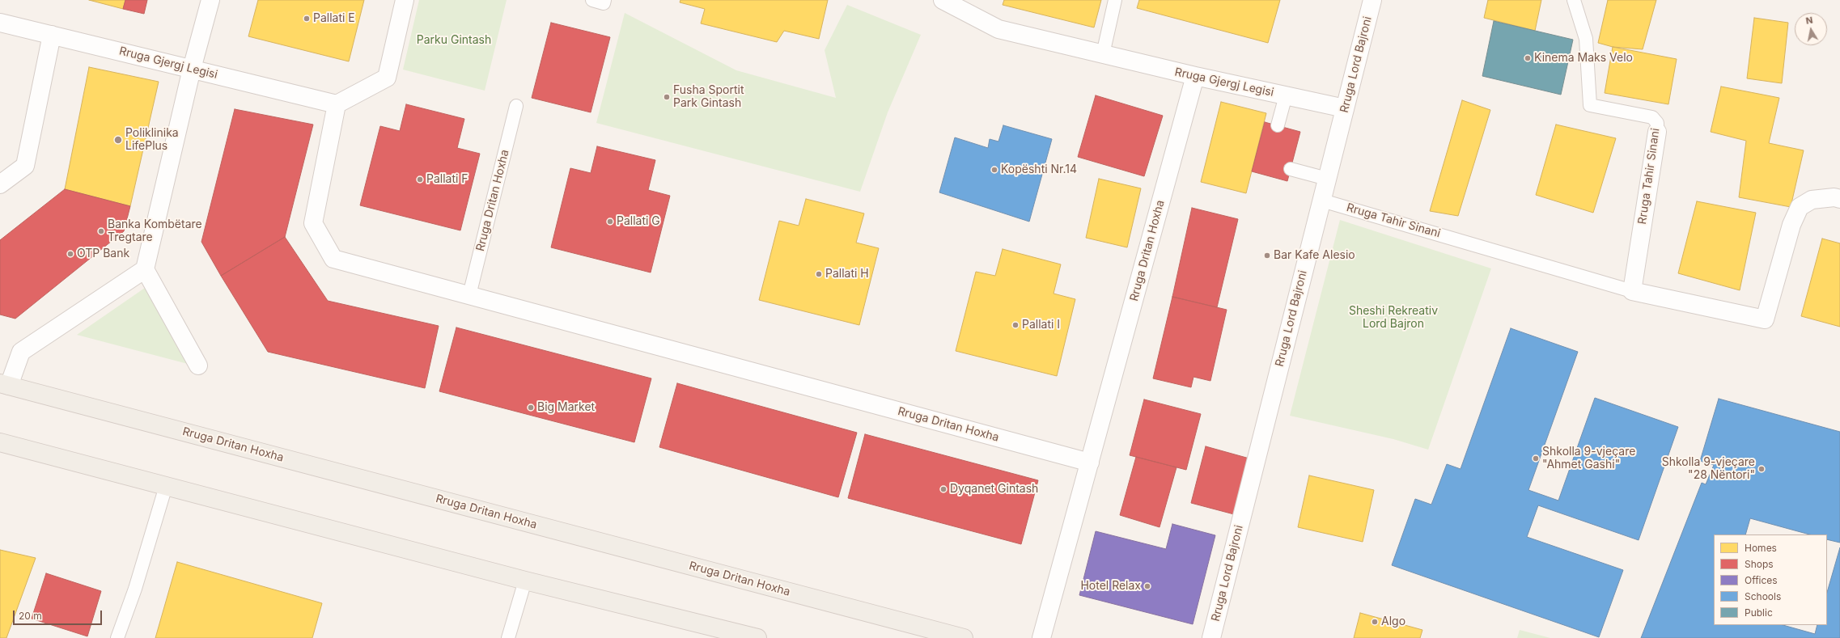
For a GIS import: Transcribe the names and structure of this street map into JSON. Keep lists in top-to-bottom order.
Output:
{
  "streets": {
    "main road": ["Rruga Dritan Hoxha"],
    "street": ["Rruga Gjergj Legisi", "Rruga Lord Bajroni", "Rruga Tahir Sinani"]
  },
  "crossings": [
    ["Rruga Gjergj Legisi", "Rruga Lord Bajroni"],
    ["Rruga Gjergj Legisi", "Rruga Dritan Hoxha"],
    ["Rruga Lord Bajroni", "Rruga Tahir Sinani"]
  ],
  "parks": ["Parku Gintash", "Sheshi Rekreativ Lord Bajron"],
  "places": [
    "Pallati E",
    "Kinema Maks Velo",
    "Fusha Sportit Park Gintash",
    "Poliklinika LifePlus",
    "Kopështi Nr.14",
    "Pallati F",
    "Pallati G",
    "Banka Kombëtare Tregtare",
    "OTP Bank",
    "Bar Kafe Alesio",
    "Pallati H",
    "Pallati I",
    "Big Market",
    "Shkolla 9-vjeçare \"Ahmet Gashi\"",
    "Shkolla 9-vjeçare \"28 Nëntori\"",
    "Dyqanet Gintash",
    "Hotel Relax",
    "Algo"
  ],
  "legend": [
    "Homes",
    "Shops",
    "Offices",
    "Schools",
    "Public"
  ],
  "scale_bar": "20 m",
  "north": "top"
}
